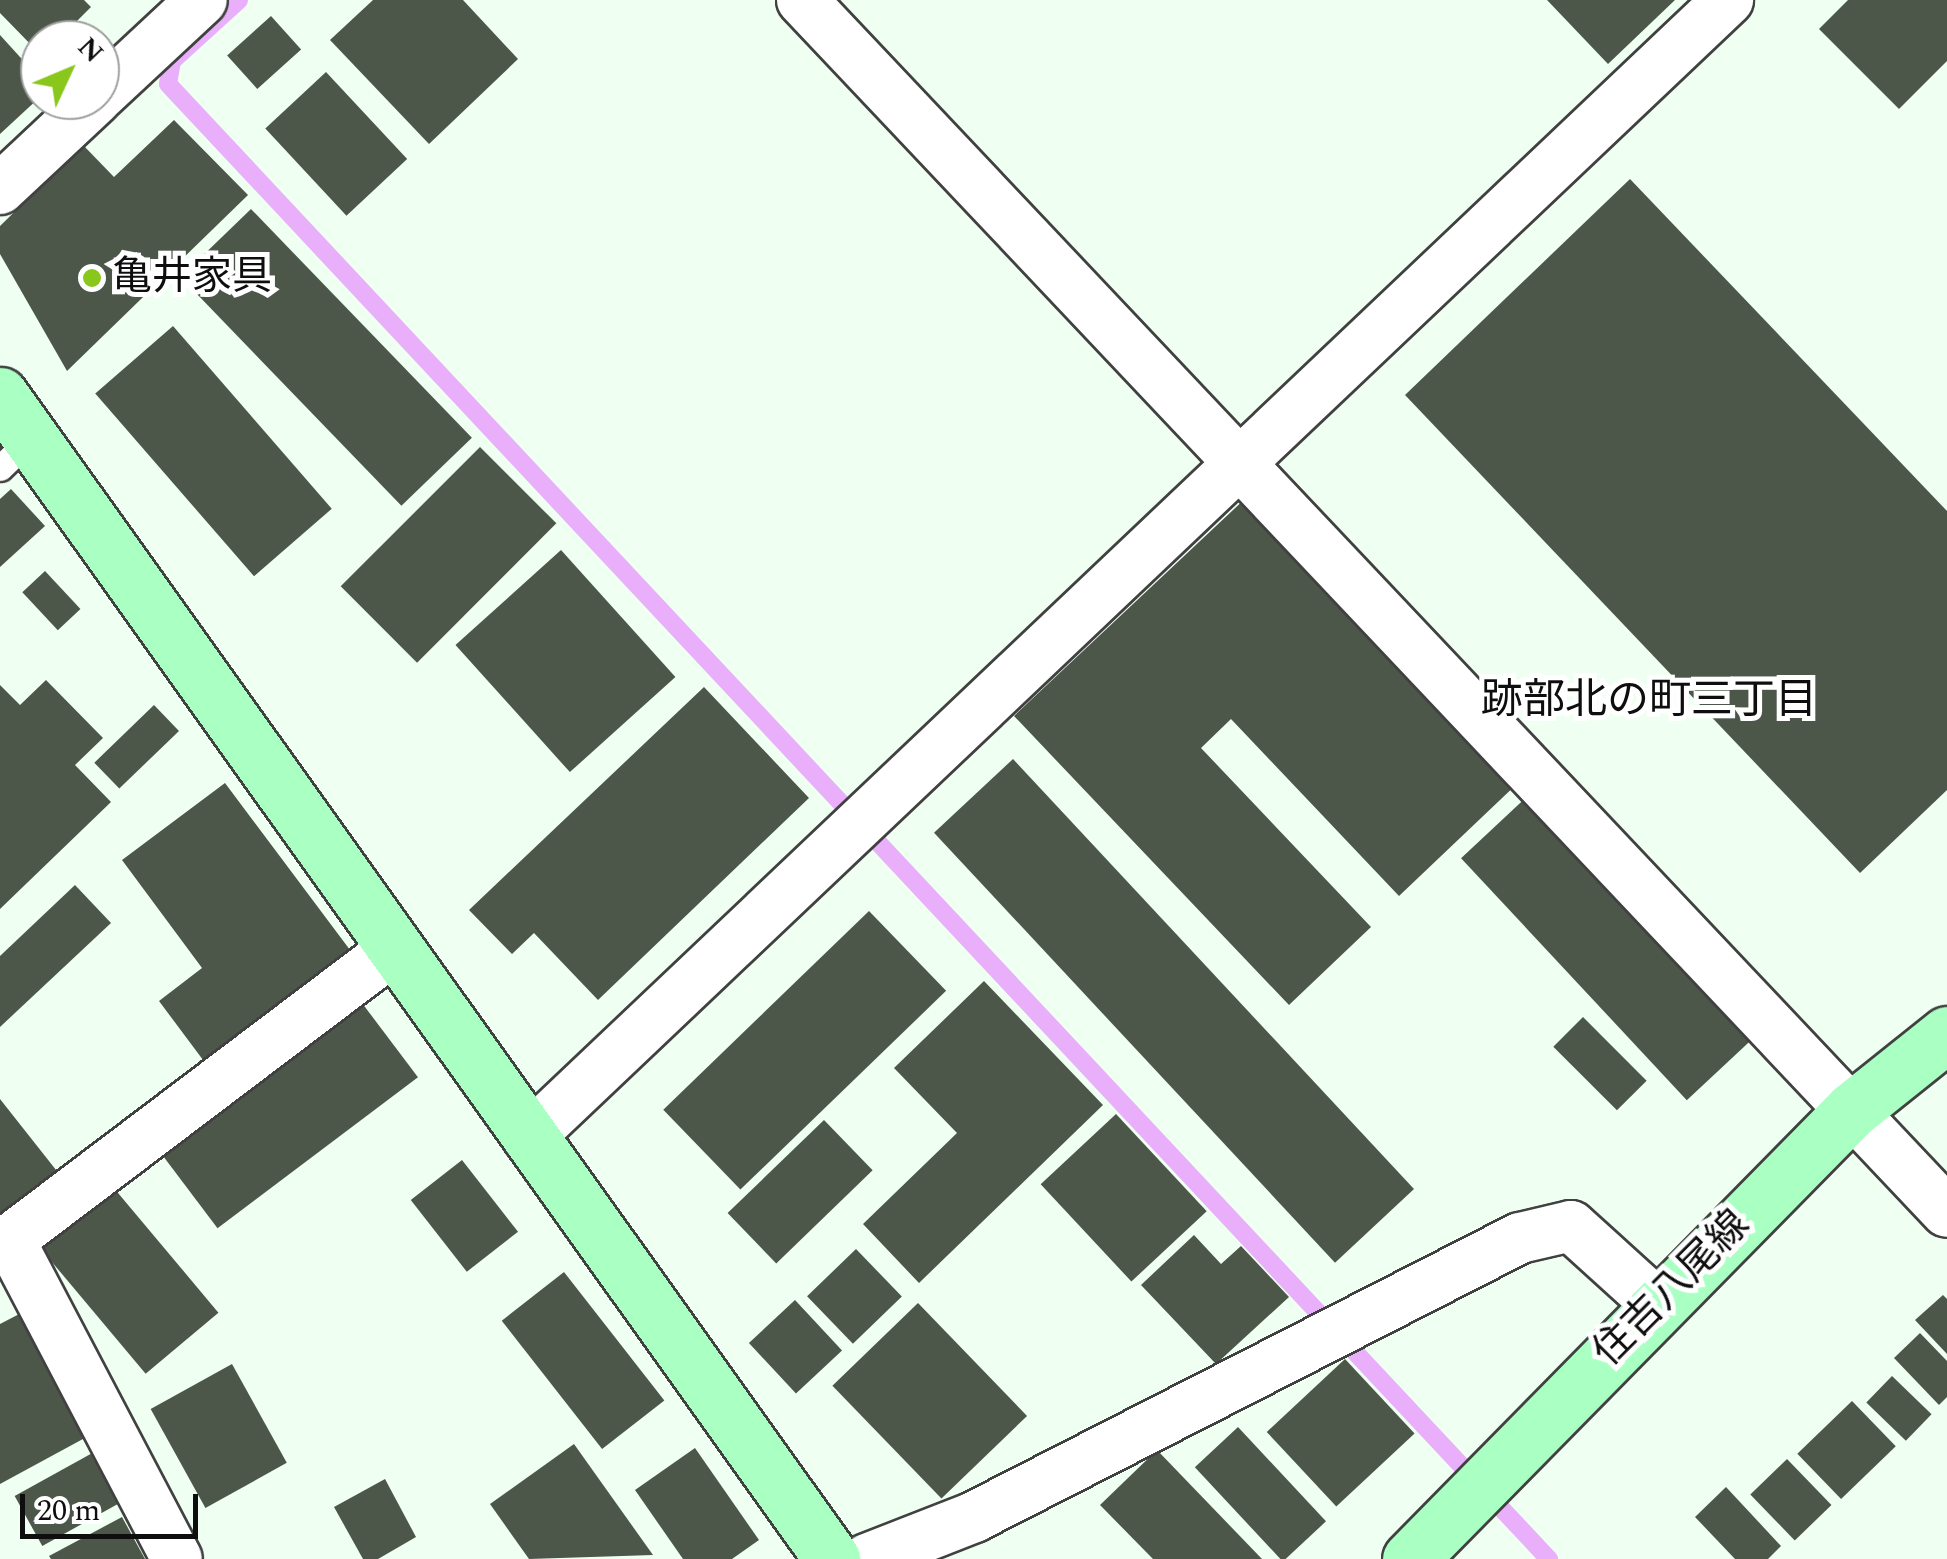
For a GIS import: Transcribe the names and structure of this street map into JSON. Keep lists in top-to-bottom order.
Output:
{
  "streets": {
    "street": ["住吉八尾線"]
  },
  "districts": ["跡部北の町三丁目"],
  "places": ["亀井家具"],
  "scale_bar": "20 m",
  "north": "top right"
}
